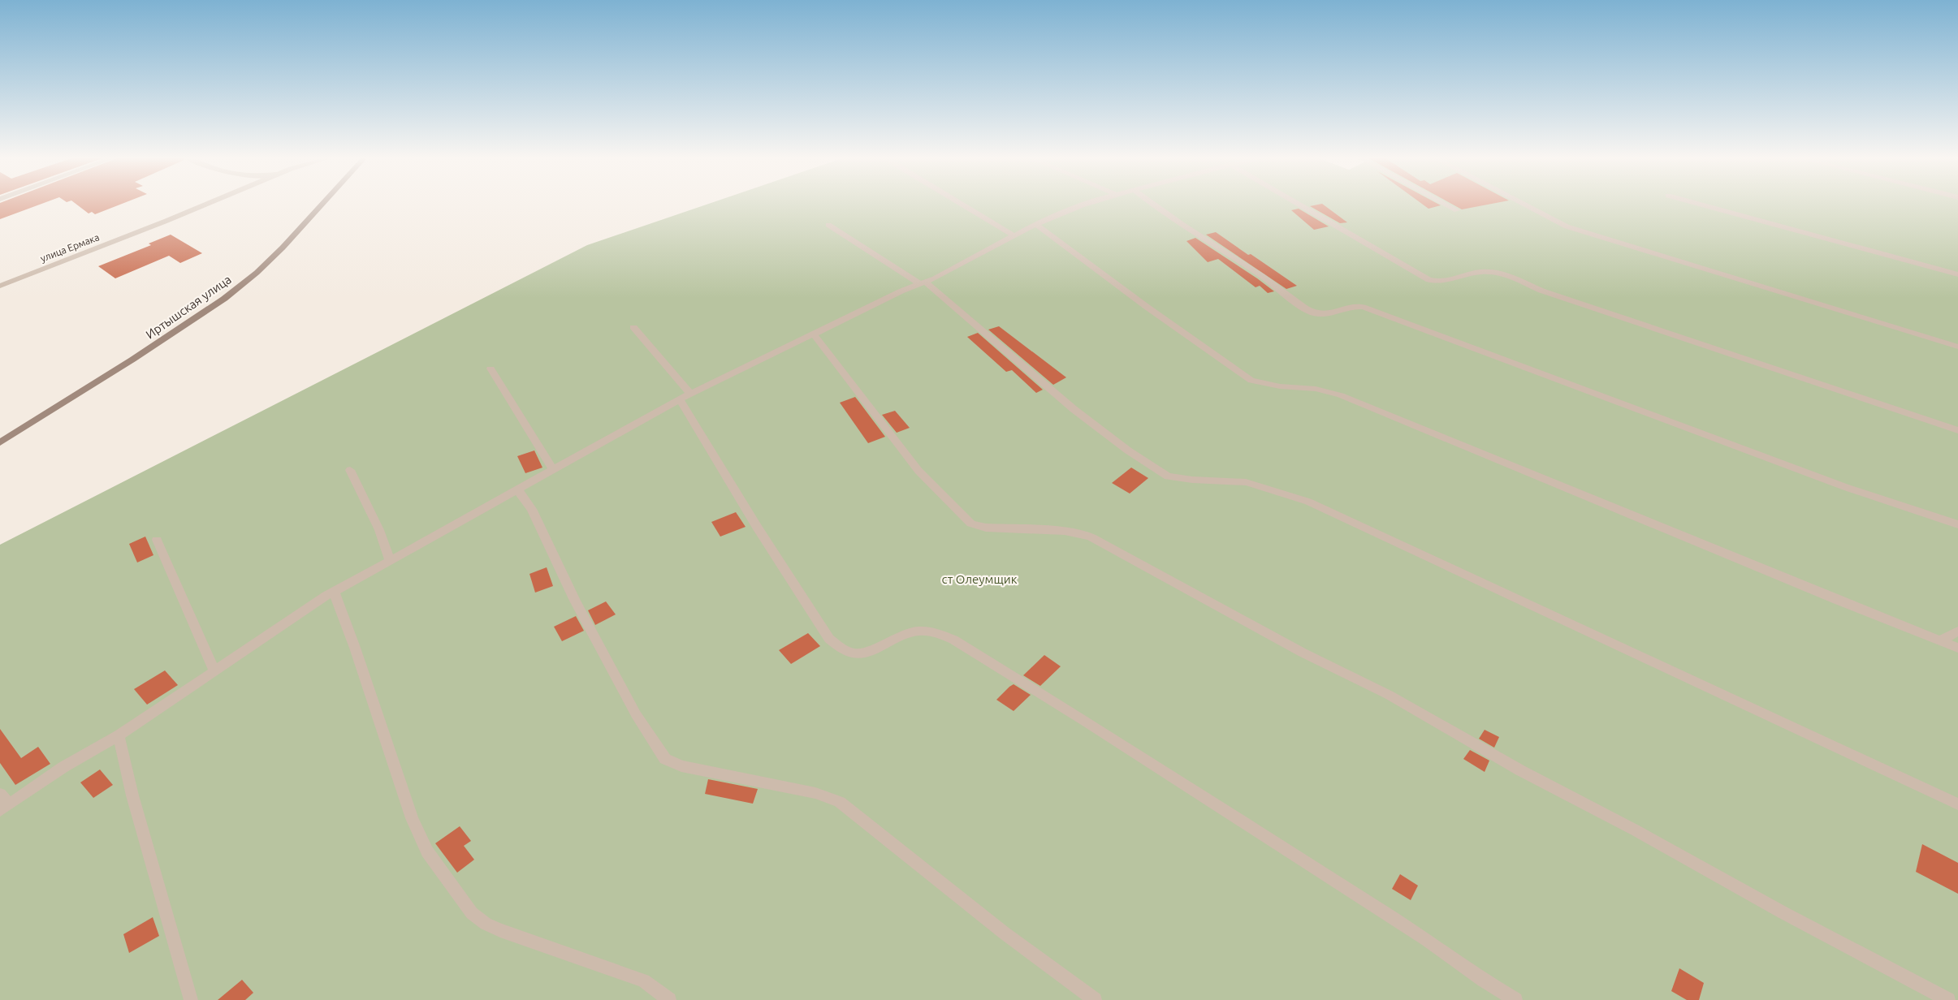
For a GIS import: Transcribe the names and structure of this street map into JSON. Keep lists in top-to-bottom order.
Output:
{
  "streets": {
    "main road": ["Иртышская улица"],
    "street": ["улица Ермака"]
  },
  "parks": ["ст Олеумщик"]
}
